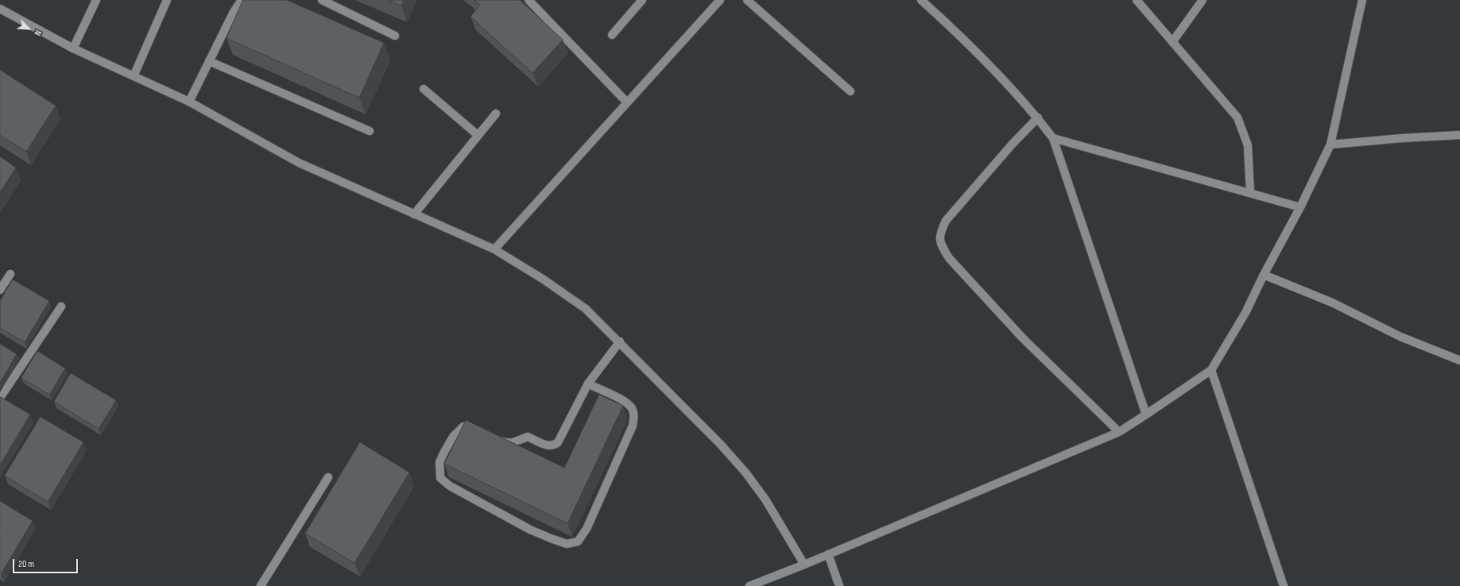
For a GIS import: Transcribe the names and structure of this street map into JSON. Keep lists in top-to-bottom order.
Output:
{
  "scale_bar": "20 m",
  "north": "bottom right"
}
